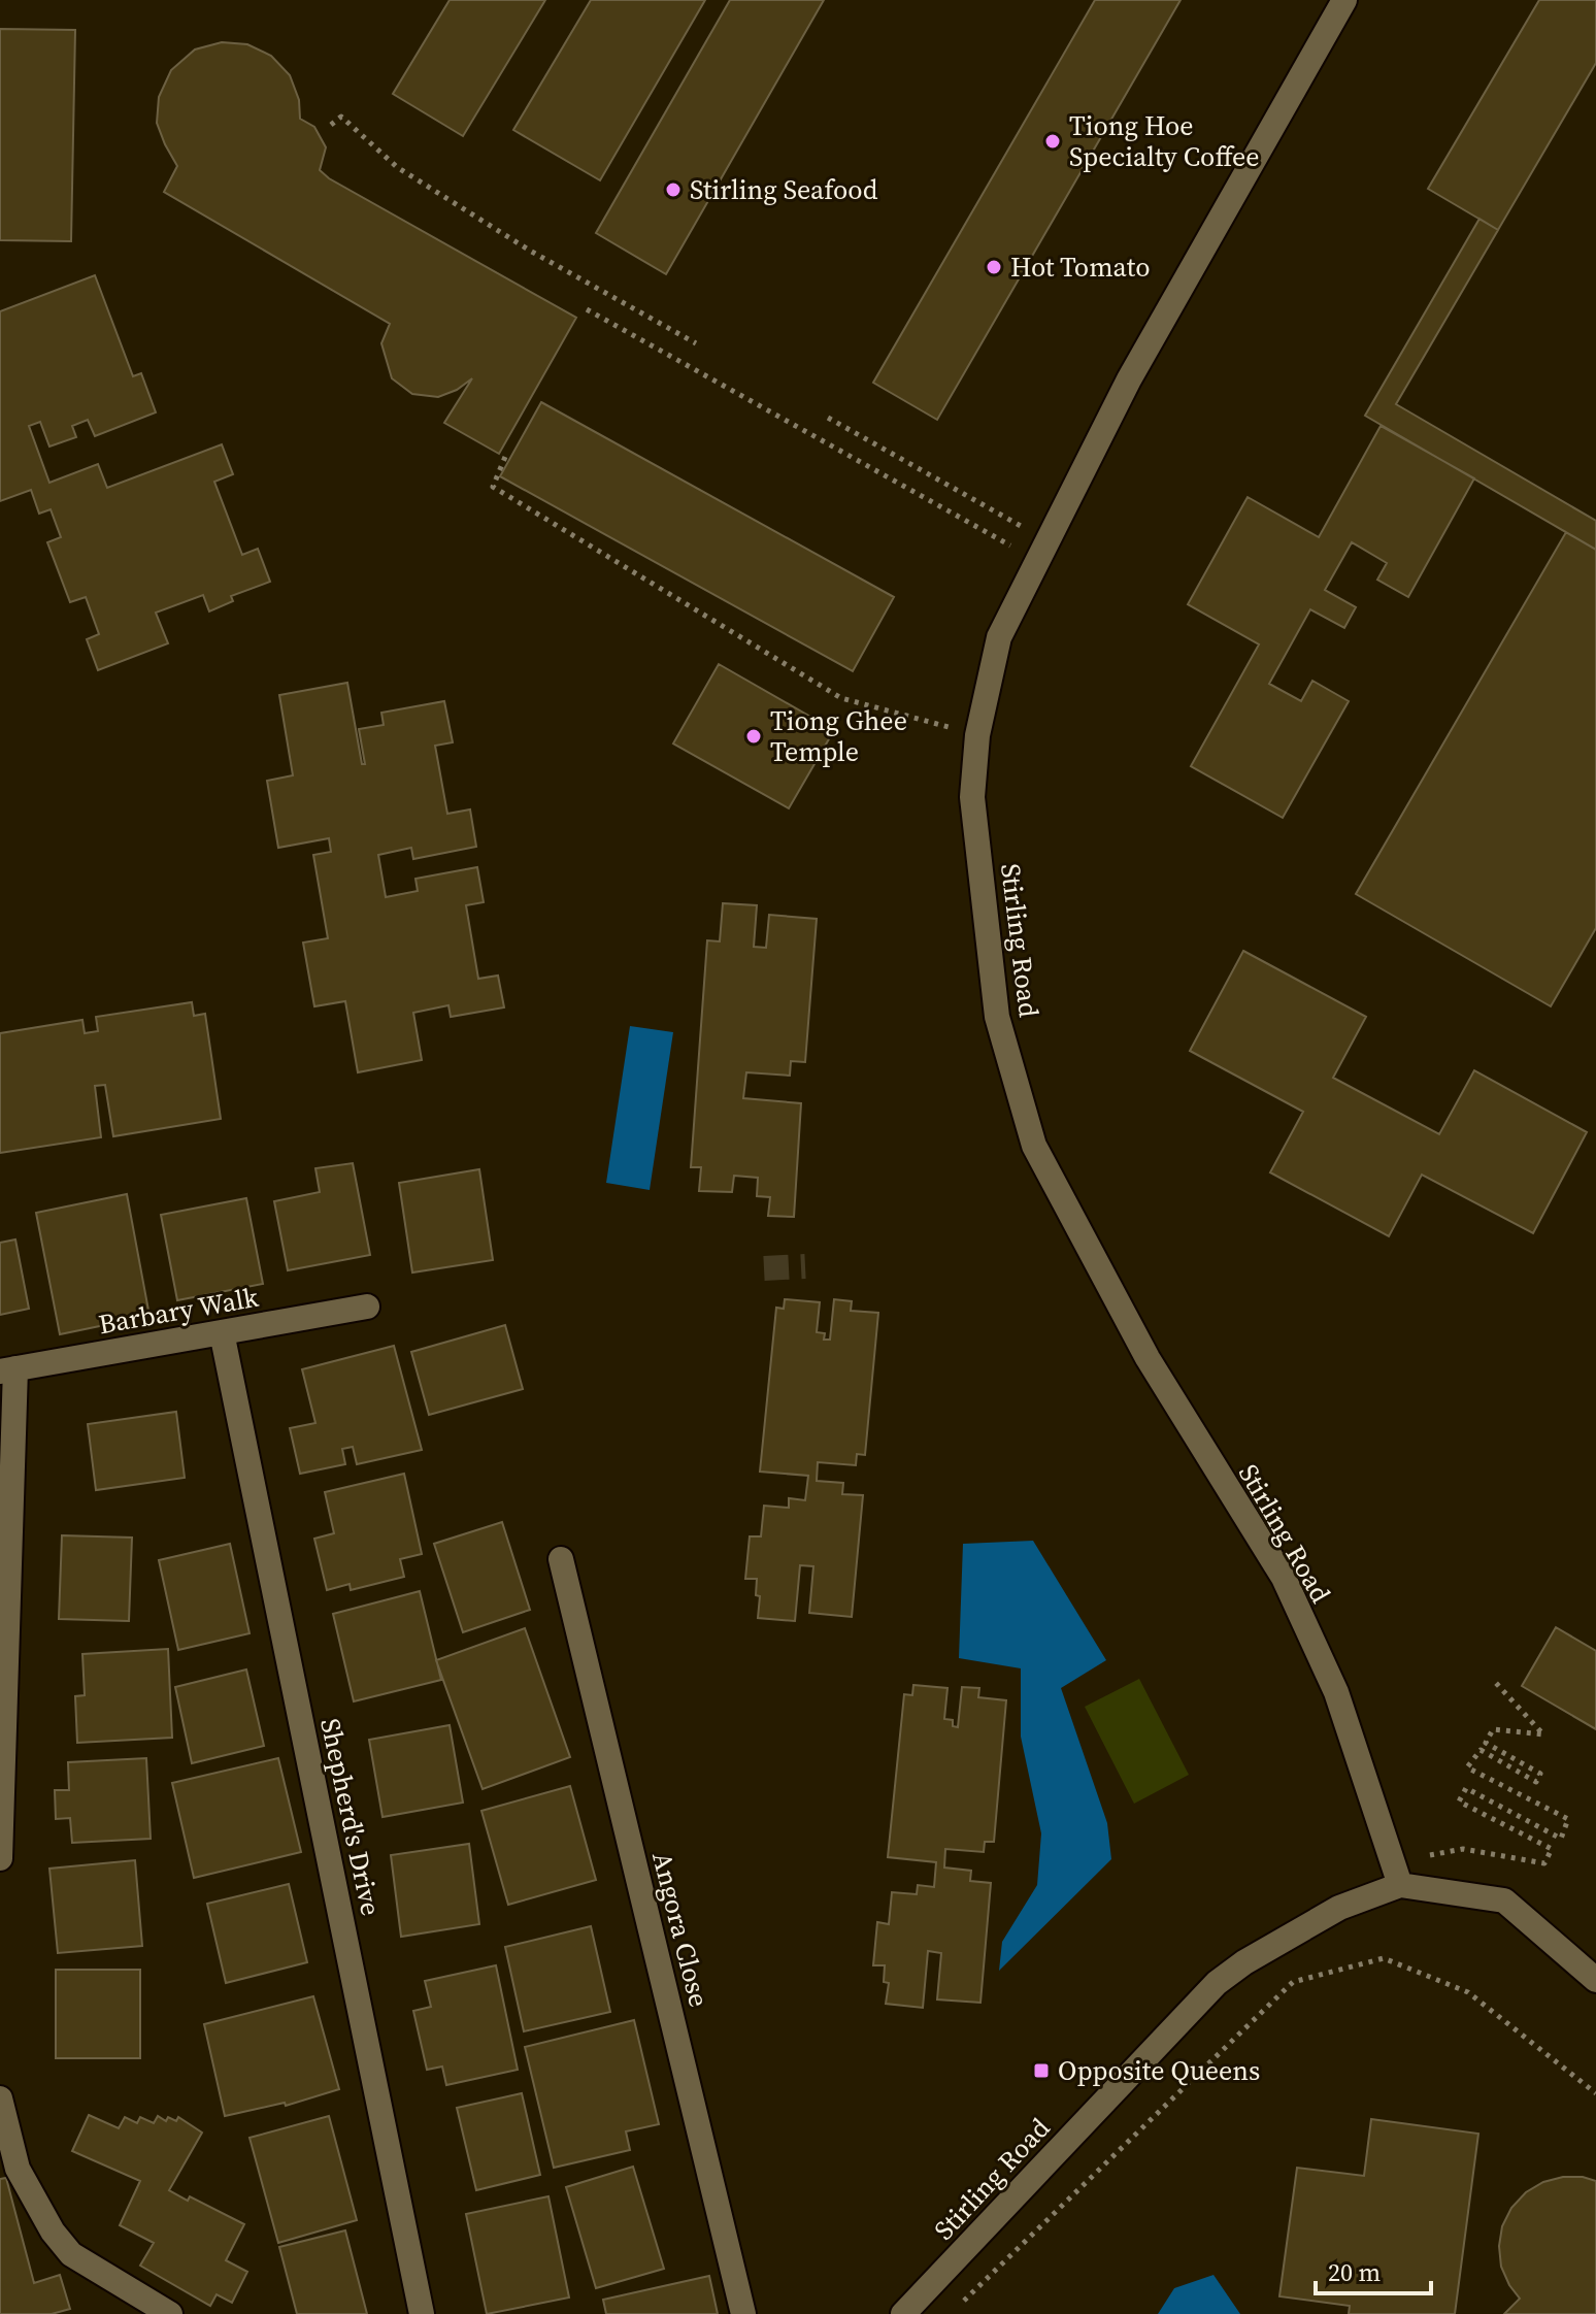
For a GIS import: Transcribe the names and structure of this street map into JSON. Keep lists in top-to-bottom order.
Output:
{
  "streets": {
    "street": [
      "Stirling Road",
      "Barbary Walk",
      "Shepherd's Drive",
      "Angora Close"
    ]
  },
  "crossings": [
    ["Barbary Walk", "Shepherd's Drive"]
  ],
  "places": {
    "other": [
      "Tiong Hoe Specialty Coffee",
      "Stirling Seafood",
      "Hot Tomato",
      "Tiong Ghee Temple"
    ],
    "transit": ["Opposite Queens"]
  },
  "scale_bar": "20 m"
}
